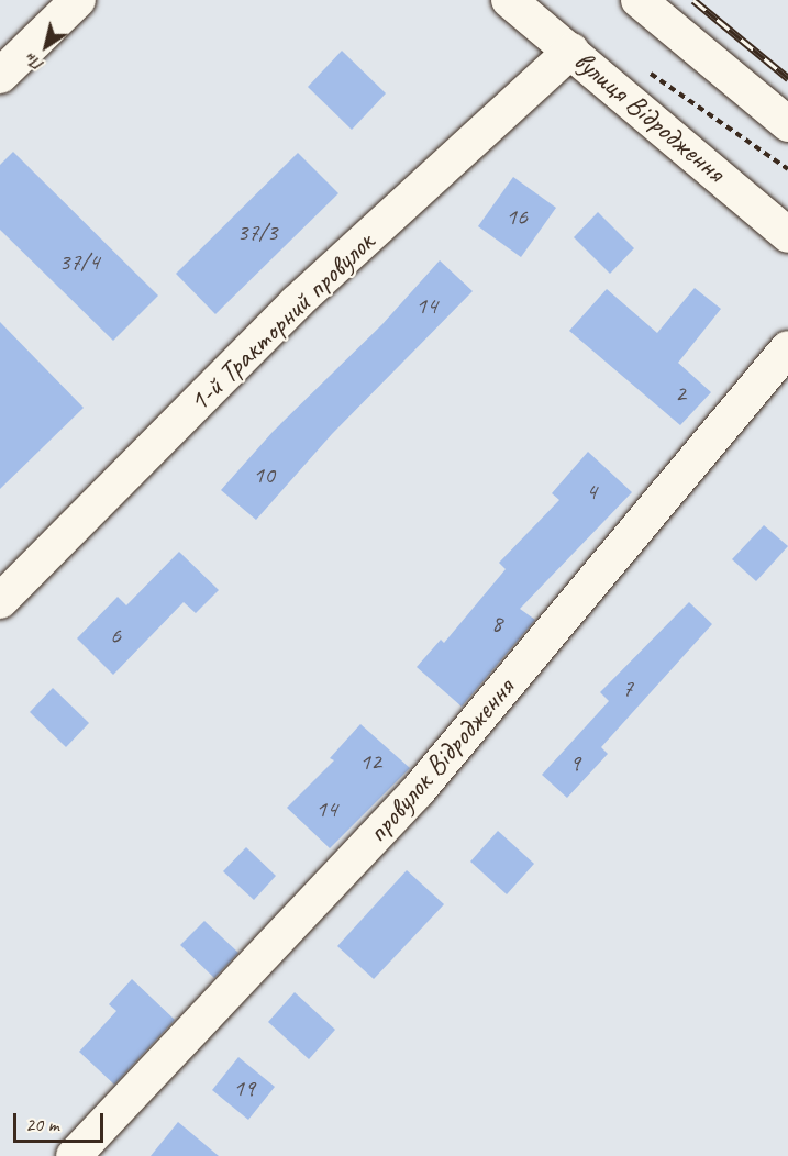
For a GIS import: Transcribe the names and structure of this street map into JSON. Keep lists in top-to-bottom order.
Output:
{
  "streets": {
    "street": ["вулиця Відродження", "1-й Тракторний провулок", "провулок Відродження"]
  },
  "crossings": [
    ["вулиця Відродження", "1-й Тракторний провулок"]
  ],
  "house_numbers": [
    "16",
    "37/3",
    "37/4",
    "14",
    "2",
    "10",
    "4",
    "8",
    "6",
    "7",
    "12",
    "9",
    "14",
    "19"
  ],
  "scale_bar": "20 m",
  "north": "bottom left"
}
